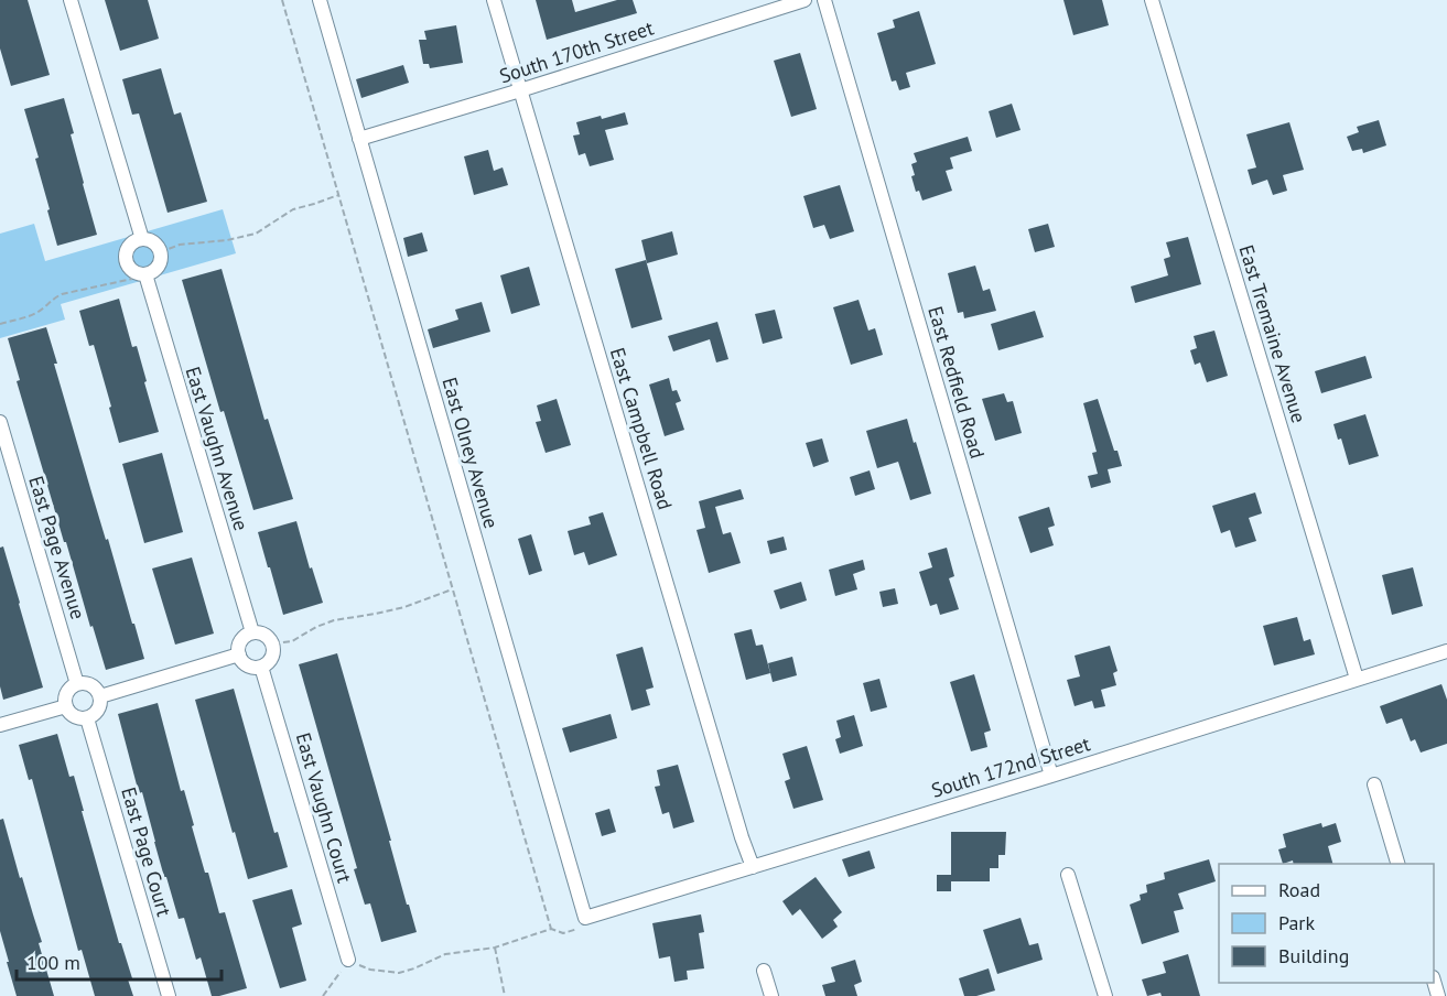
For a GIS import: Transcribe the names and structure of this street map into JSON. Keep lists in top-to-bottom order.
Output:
{
  "streets": {
    "street": [
      "South 170th Street",
      "East Tremaine Avenue",
      "East Redfield Road",
      "East Campbell Road",
      "East Vaughn Avenue",
      "East Olney Avenue",
      "East Page Avenue",
      "South 172nd Street",
      "East Vaughn Court",
      "East Page Court"
    ]
  },
  "crossings": [
    ["South 170th Street", "East Campbell Road"],
    ["South 170th Street", "East Olney Avenue"],
    ["East Tremaine Avenue", "South 172nd Street"],
    ["East Redfield Road", "South 172nd Street"],
    ["East Campbell Road", "South 172nd Street"],
    ["East Vaughn Avenue", "East Vaughn Court"],
    ["East Olney Avenue", "South 172nd Street"],
    ["East Page Avenue", "East Page Court"]
  ],
  "legend": ["Road", "Park", "Building"],
  "scale_bar": "100 m"
}
